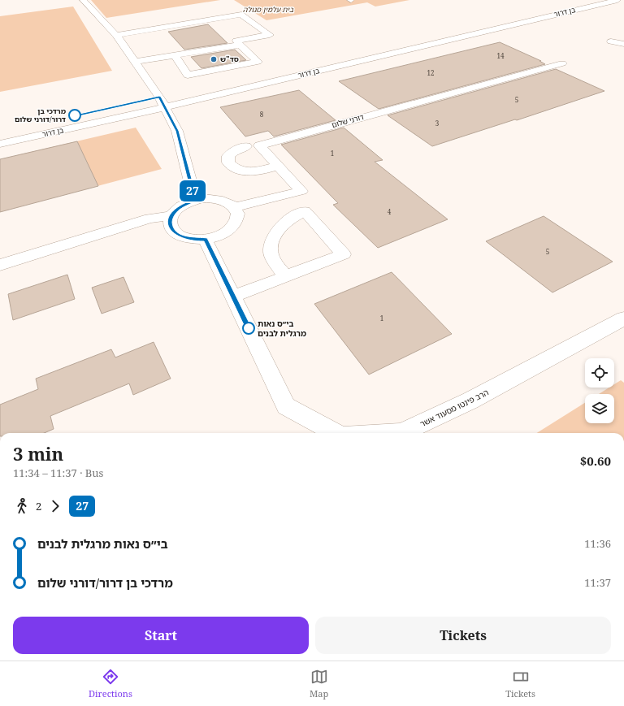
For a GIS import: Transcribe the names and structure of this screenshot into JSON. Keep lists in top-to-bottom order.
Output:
{
  "streets": {
    "street": ["בן דרור", "דורני שלום", "הרב פינטו מסעוד אשר"]
  },
  "crossings": [
    ["דורני שלום", "הרב פינטו מסעוד אשר"]
  ],
  "parks": ["בית עלמין סגולה"],
  "places": ["סד\"ש", "מרדכי בן דרור/דורני שלום", "בי״ס נאות מרגלית לבנים"],
  "lines": ["bus line 27"],
  "house_numbers": [
    "14",
    "12",
    "5",
    "8",
    "3",
    "1",
    "4",
    "5",
    "1"
  ],
  "page": {
    "on_map": "27",
    "heading": ["3 min", "11:34 – 11:37 · Bus", "$0.60"],
    "legs": ["2", "27"],
    "list": [
      {
        "name": "בי״ס נאות מרגלית לבנים",
        "value": "11:36"
      },
      {
        "name": "מרדכי בן דרור/דורני שלום",
        "value": "11:37"
      }
    ],
    "buttons": ["Start", "Tickets"],
    "tabs": ["Directions", "Map", "Tickets"]
  }
}
